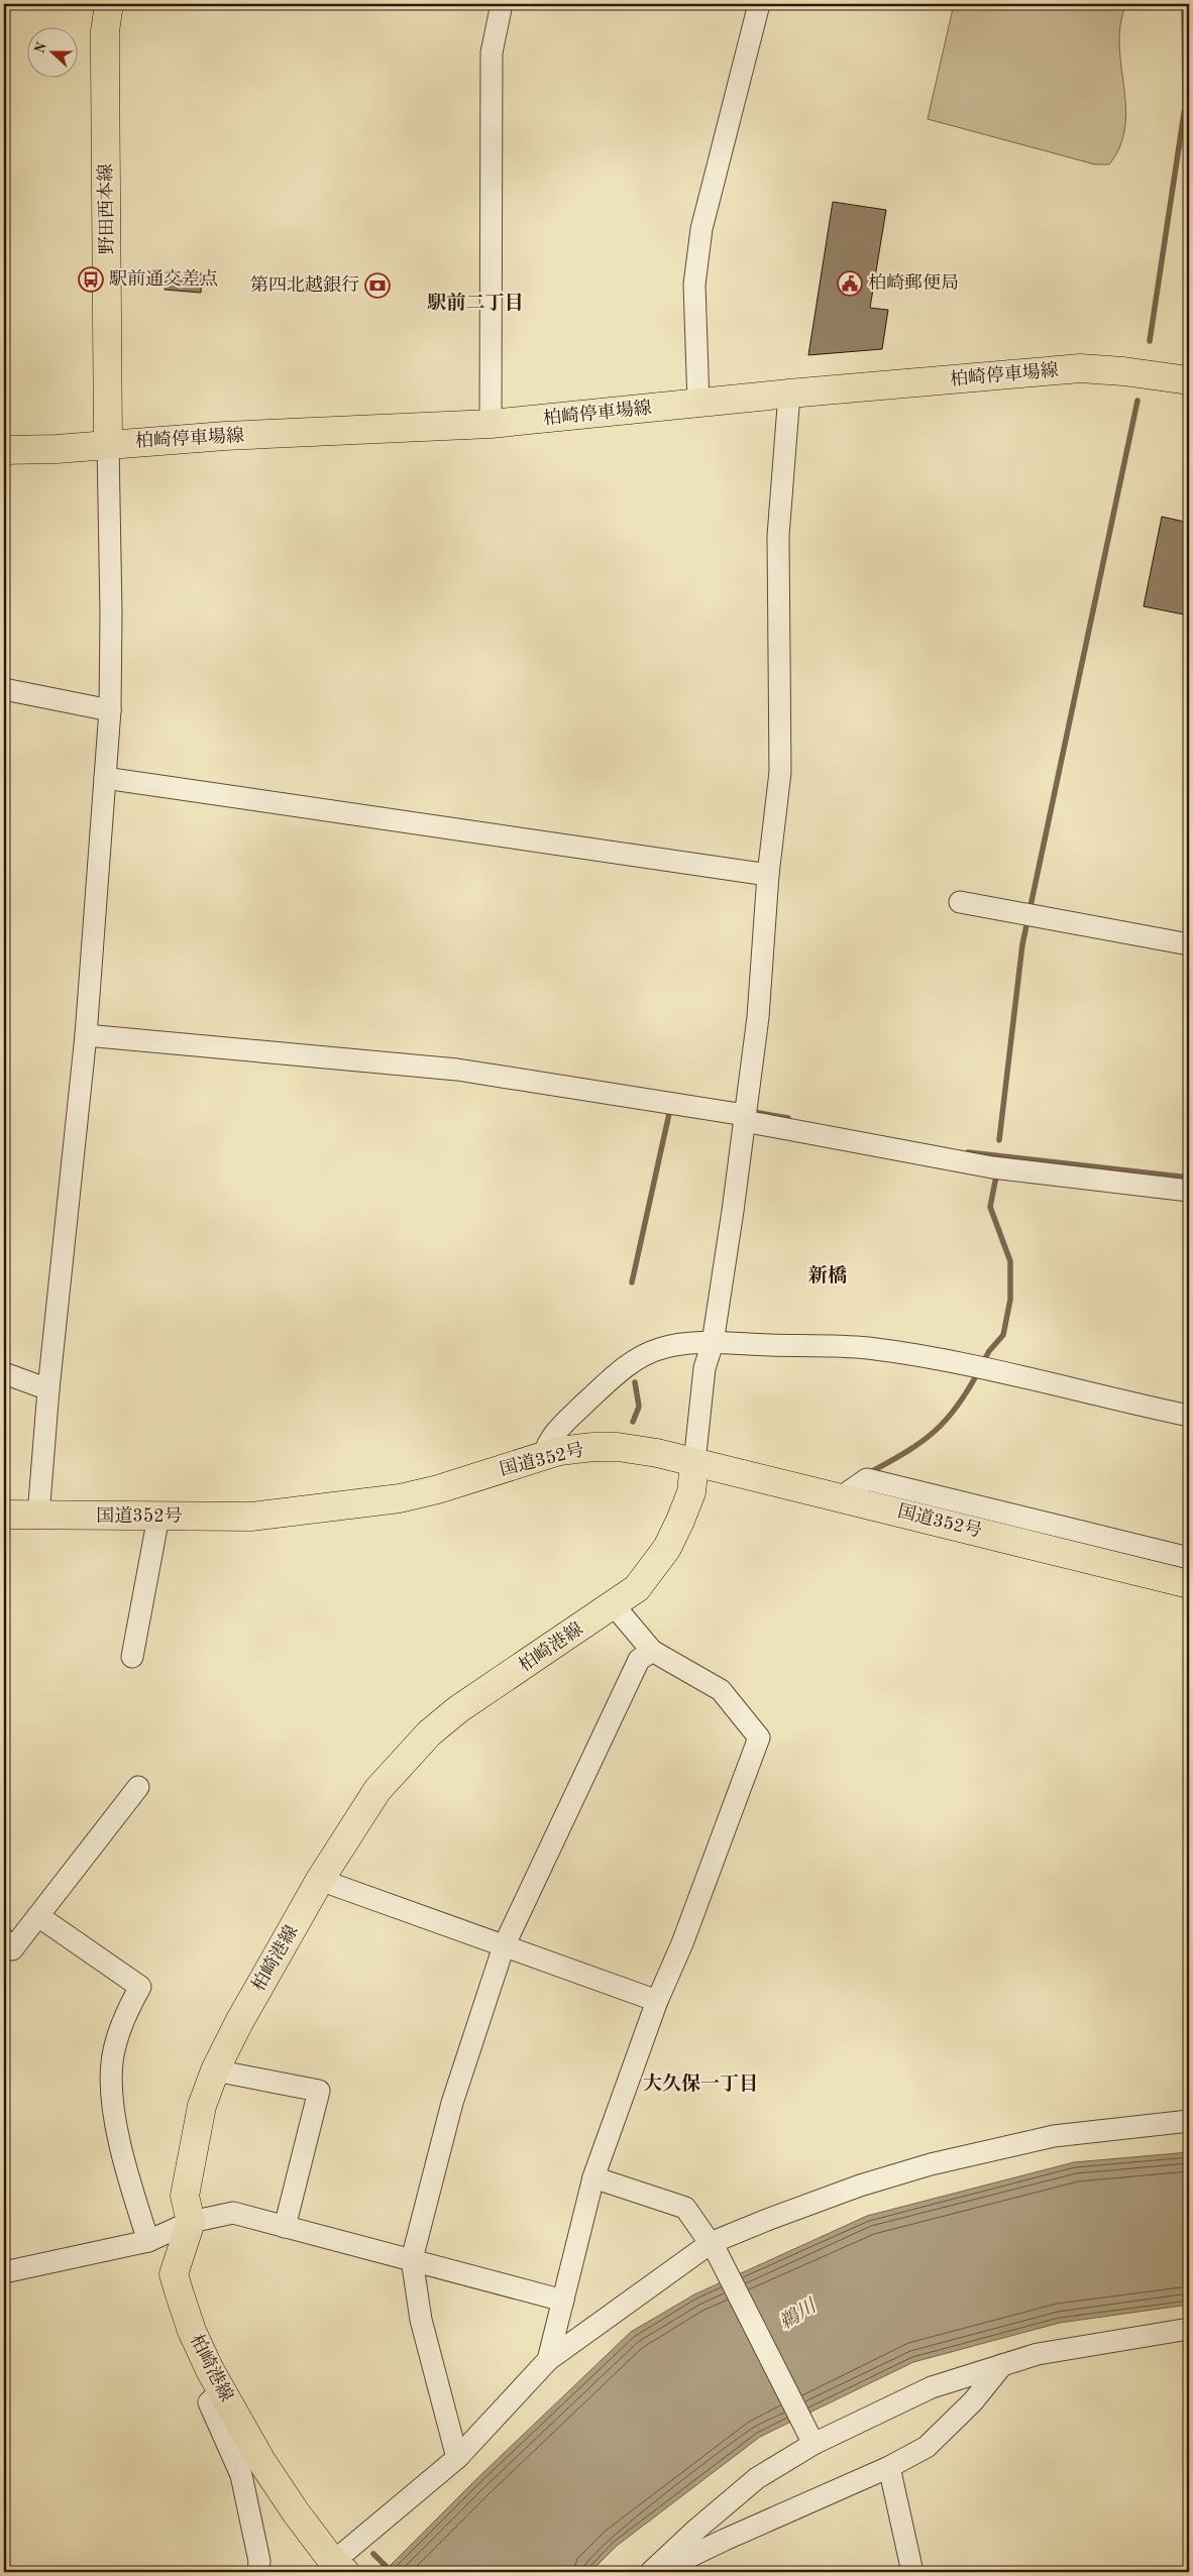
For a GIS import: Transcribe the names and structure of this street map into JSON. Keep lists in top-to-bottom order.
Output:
{
  "streets": {
    "main road": [
      "野田西本線",
      "柏崎停車場線",
      "国道352号",
      "柏崎港線"
    ]
  },
  "crossings": [
    ["野田西本線", "柏崎停車場線"],
    ["国道352号", "柏崎港線"]
  ],
  "districts": ["駅前二丁目", "新橋", "大久保一丁目"],
  "water": ["鵜川"],
  "places": {
    "bus stop": ["駅前通交差点"],
    "public building": ["柏崎郵便局"],
    "bank": ["第四北越銀行"]
  },
  "north": "left"
}
